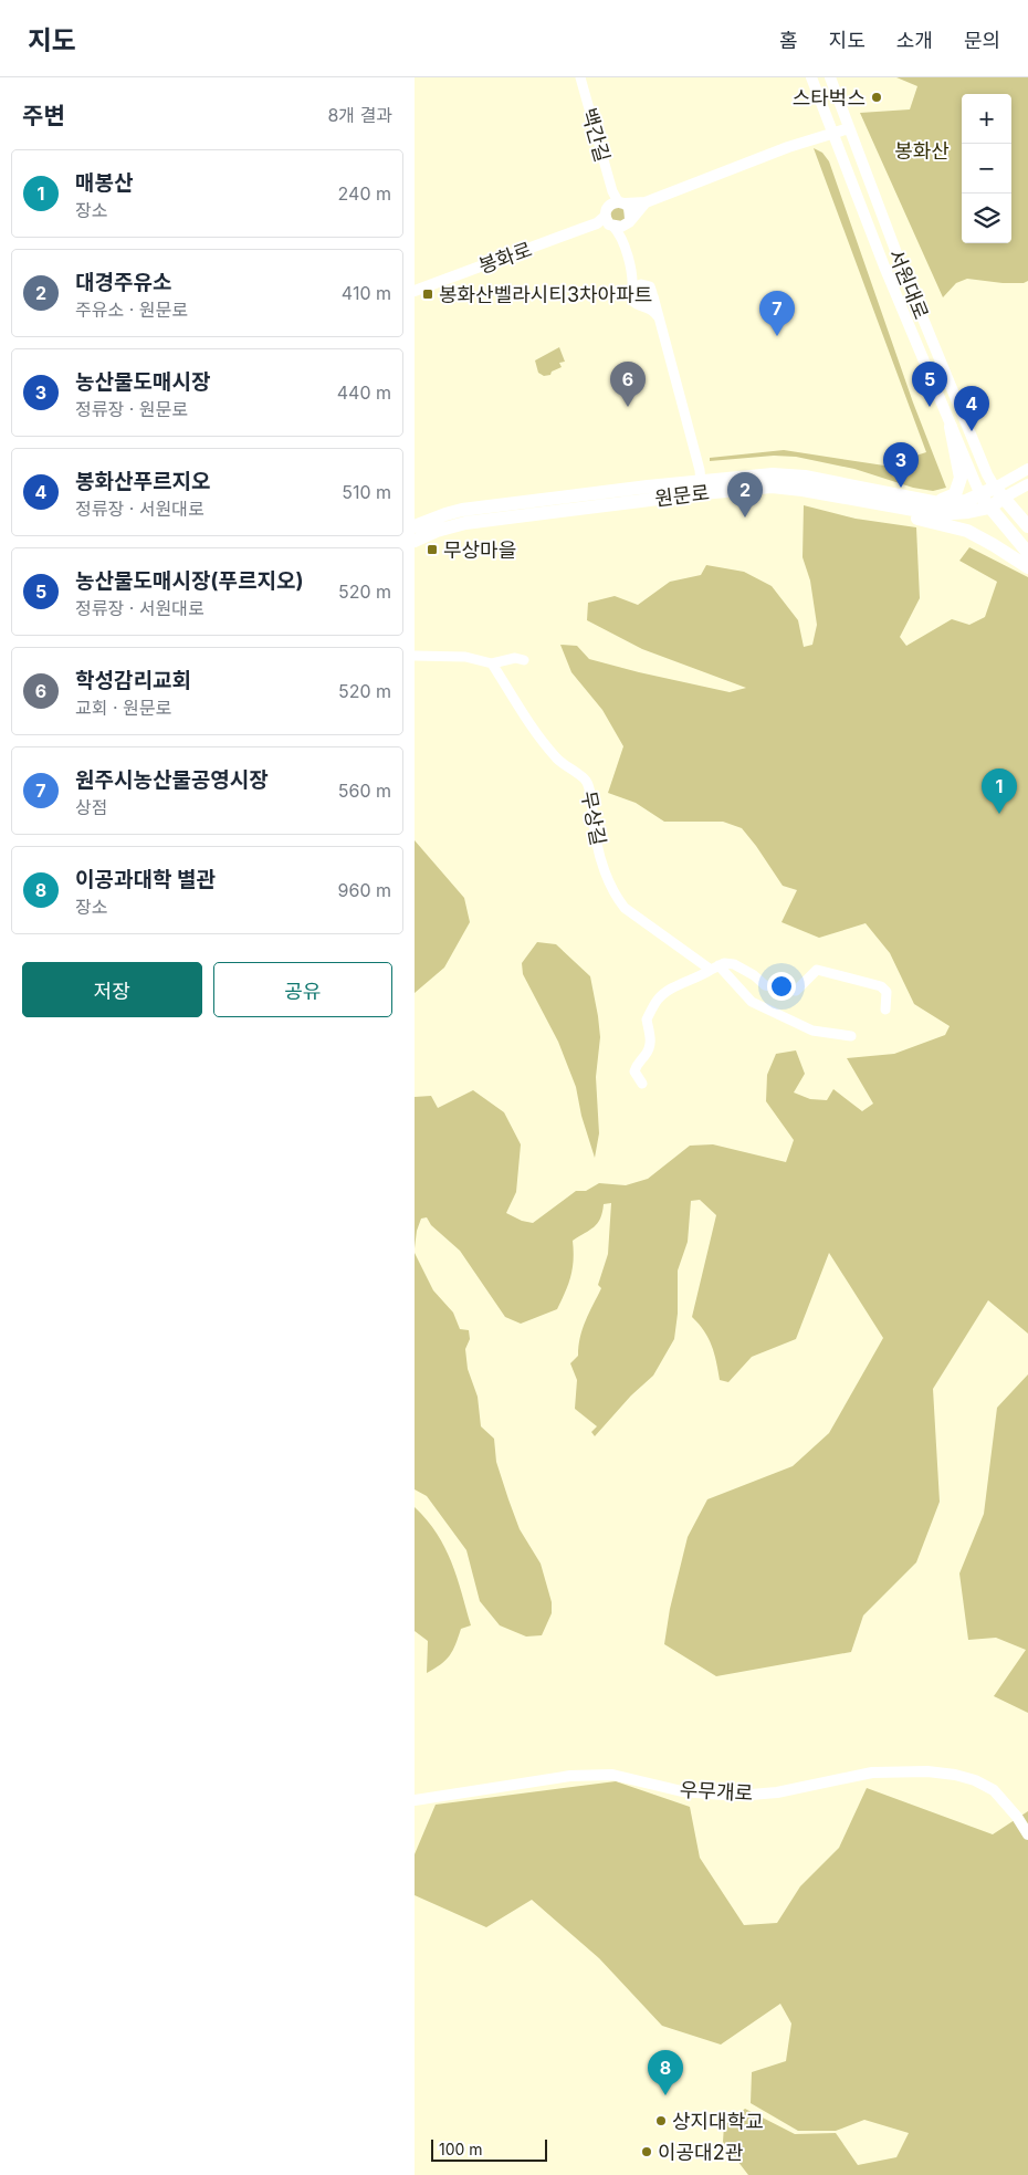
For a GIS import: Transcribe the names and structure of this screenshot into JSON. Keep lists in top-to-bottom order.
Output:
{
  "streets": {
    "main road": ["원문로"],
    "street": [
      "백간길",
      "봉화로",
      "서원대로",
      "무상길",
      "우무개로"
    ]
  },
  "crossings": [
    ["백간길", "봉화로"],
    ["백간길", "원문로"],
    ["봉화로", "원문로"],
    ["서원대로", "원문로"]
  ],
  "parks": ["봉화산"],
  "places": {
    "other": ["스타벅스", "상지대학교", "이공대2관"],
    "transit": ["봉화산벨라시티3차아파트", "무상마을"]
  },
  "scale_bar": "100 m",
  "page": {
    "header": "지도",
    "nav": [
      "홈",
      "지도",
      "소개",
      "문의"
    ],
    "heading": ["주변", "8개 결과"],
    "map_buttons": ["+", "−"],
    "list": [
      {
        "mark": "1",
        "name": "매봉산",
        "note": "장소",
        "value": "240 m"
      },
      {
        "mark": "2",
        "name": "대경주유소",
        "note": "주유소 · 원문로",
        "value": "410 m"
      },
      {
        "mark": "3",
        "name": "농산물도매시장",
        "note": "정류장 · 원문로",
        "value": "440 m"
      },
      {
        "mark": "4",
        "name": "봉화산푸르지오",
        "note": "정류장 · 서원대로",
        "value": "510 m"
      },
      {
        "mark": "5",
        "name": "농산물도매시장(푸르지오)",
        "note": "정류장 · 서원대로",
        "value": "520 m"
      },
      {
        "mark": "6",
        "name": "학성감리교회",
        "note": "교회 · 원문로",
        "value": "520 m"
      },
      {
        "mark": "7",
        "name": "원주시농산물공영시장",
        "note": "상점",
        "value": "560 m"
      },
      {
        "mark": "8",
        "name": "이공과대학 별관",
        "note": "장소",
        "value": "960 m"
      }
    ],
    "pins": [
      "7",
      "5",
      "6",
      "4",
      "3",
      "2",
      "1",
      "8"
    ],
    "buttons": ["저장", "공유"],
    "scale": "100 m"
  }
}
